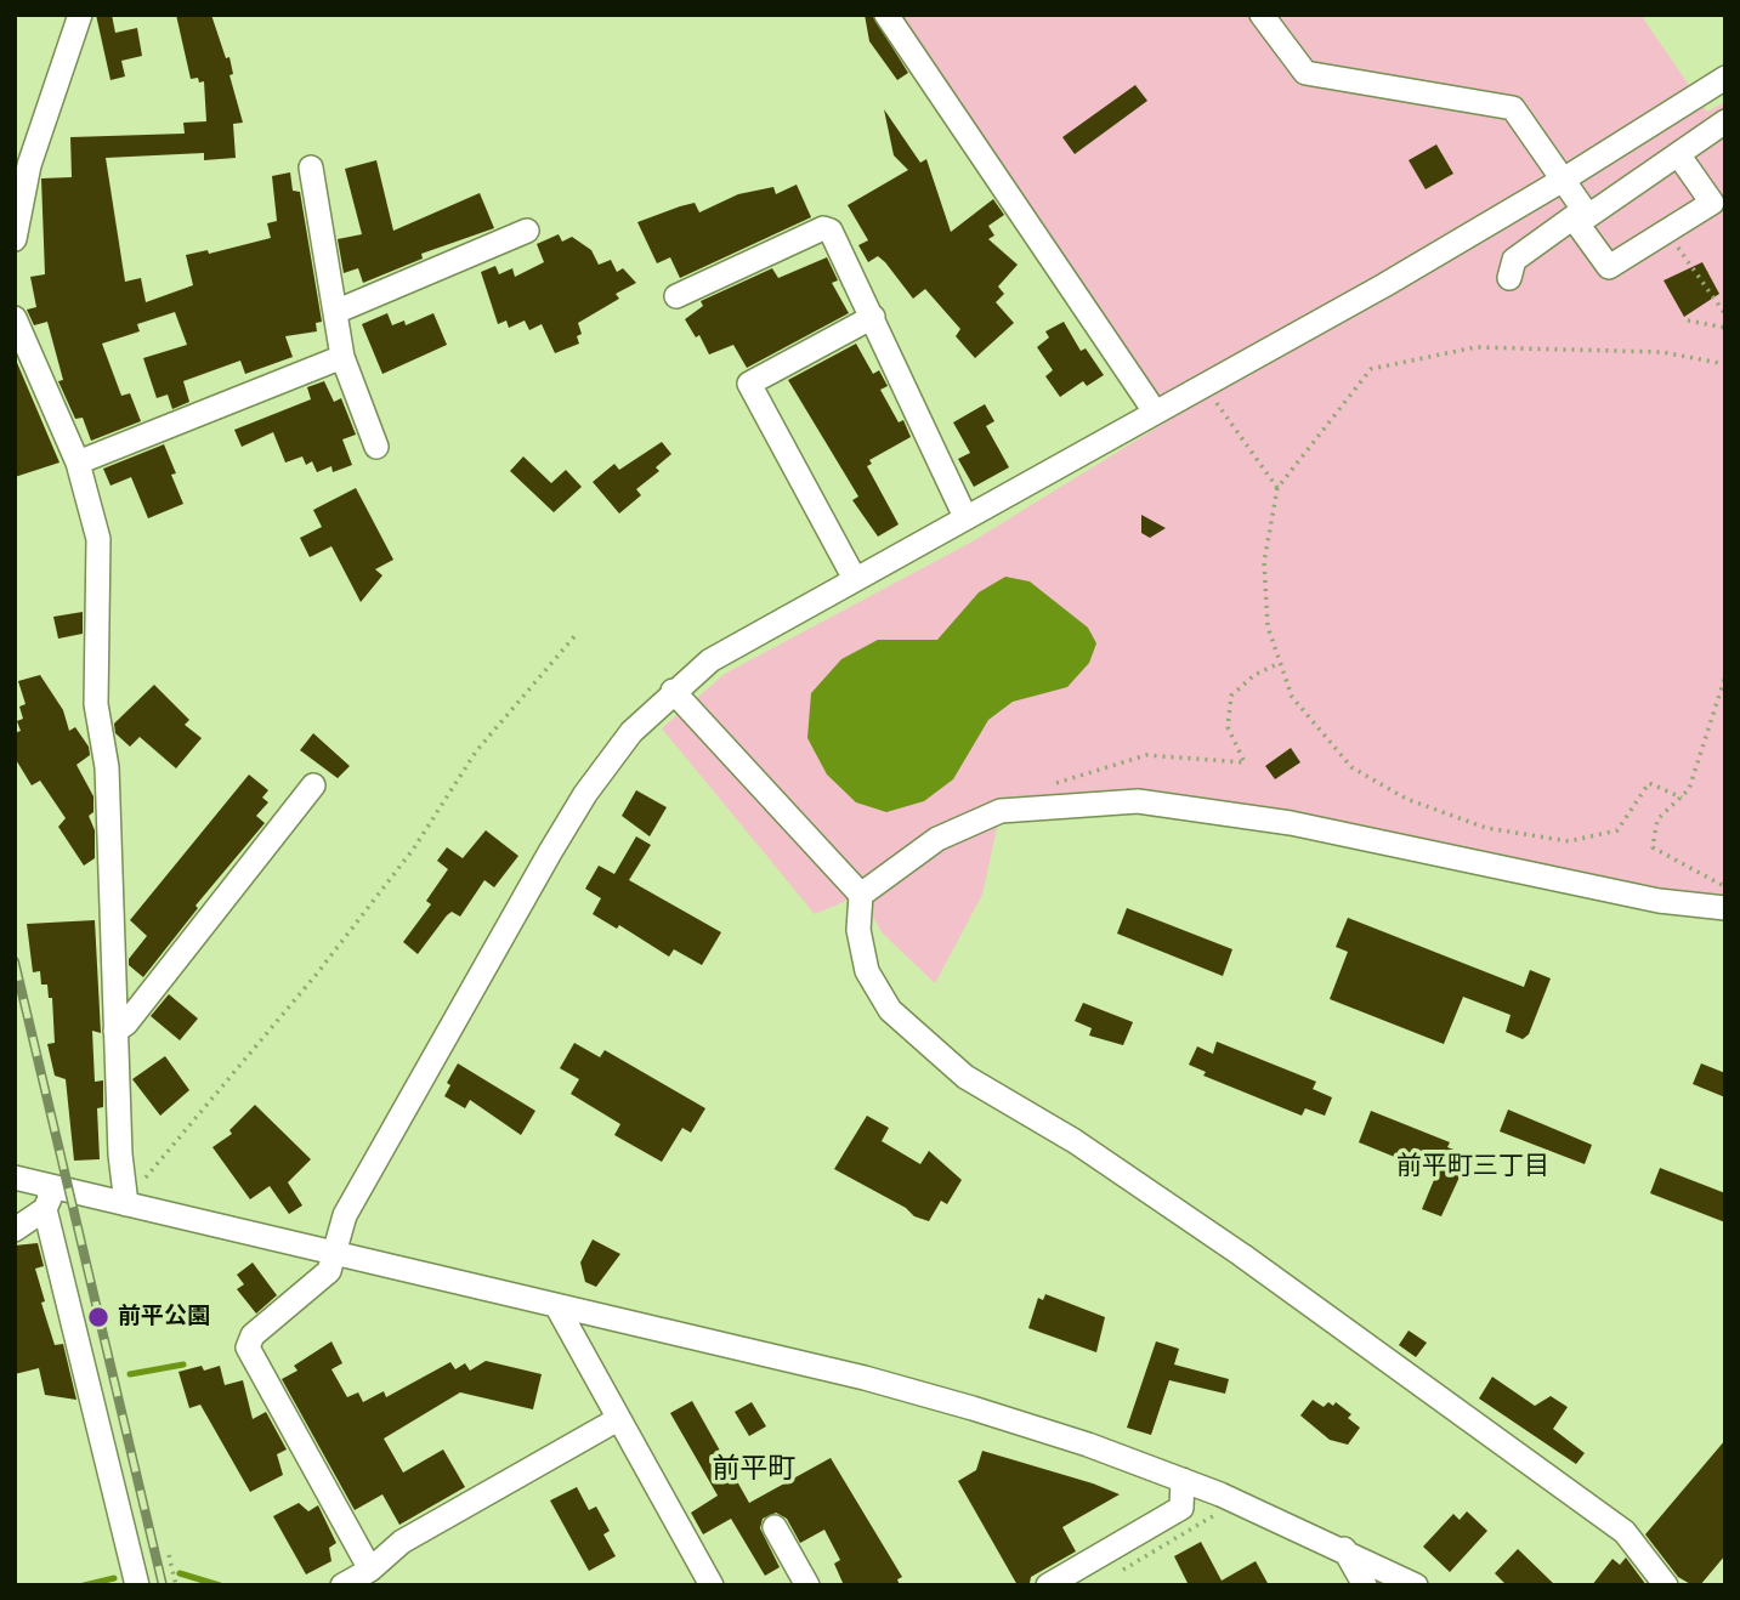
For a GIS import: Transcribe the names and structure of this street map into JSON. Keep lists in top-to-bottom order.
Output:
{
  "districts": ["前平町三丁目", "前平町"],
  "places": ["前平公園"]
}
